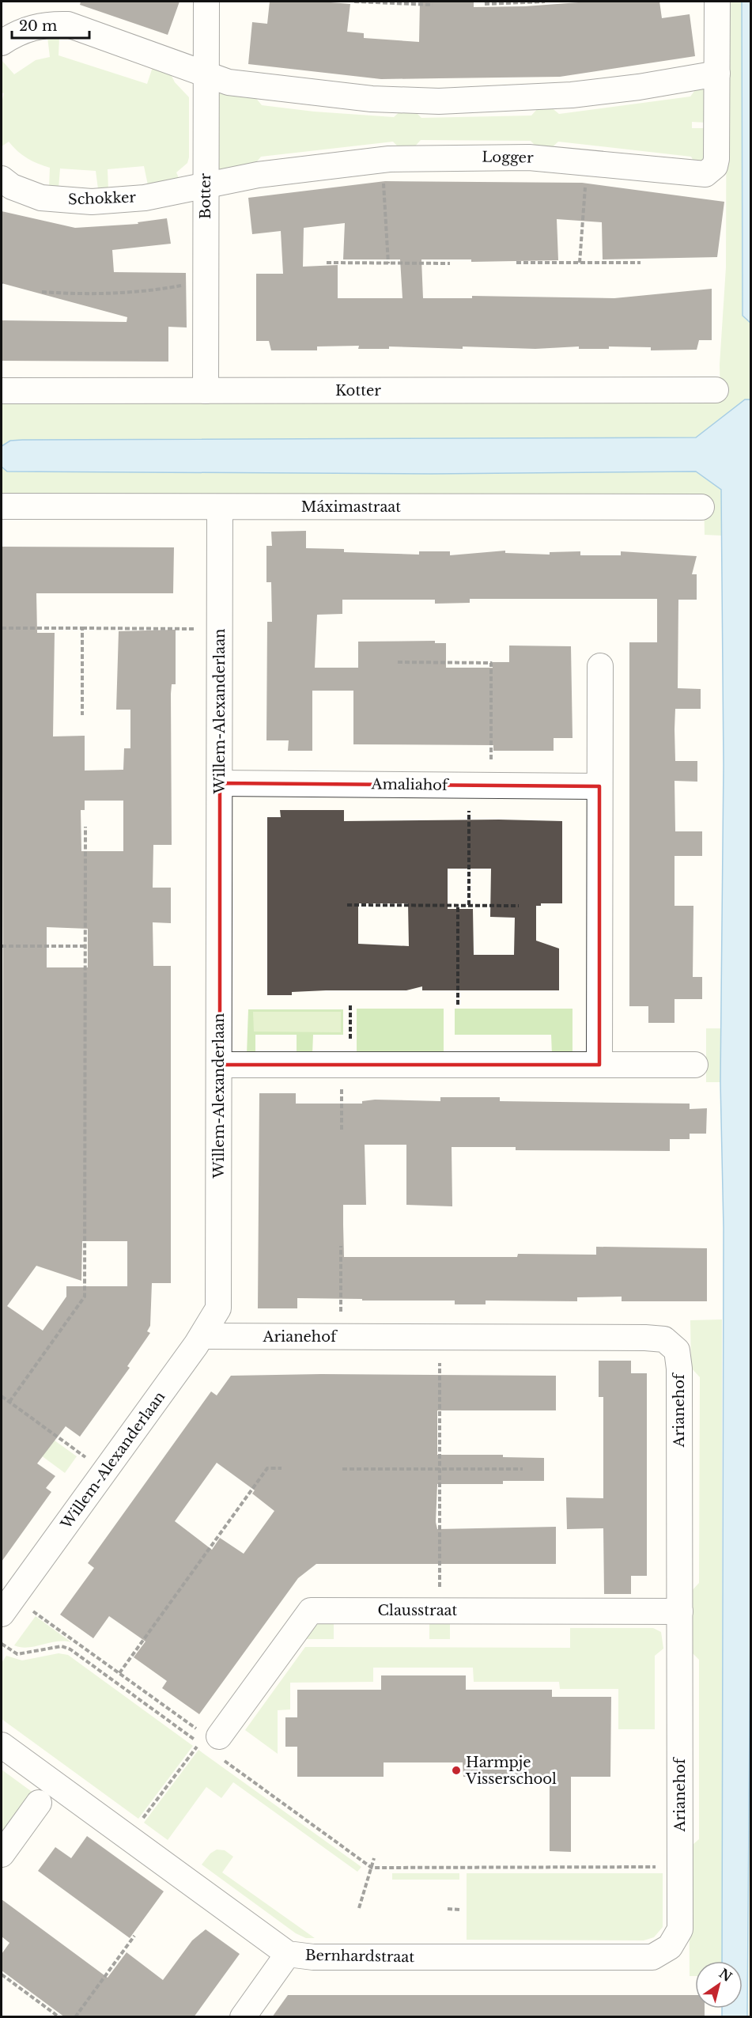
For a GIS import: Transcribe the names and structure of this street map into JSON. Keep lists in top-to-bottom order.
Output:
{
  "streets": {
    "street": [
      "Logger",
      "Botter",
      "Schokker",
      "Kotter",
      "Máximastraat",
      "Willem-Alexanderlaan",
      "Amaliahof",
      "Arianehof",
      "Clausstraat",
      "Bernhardstraat"
    ]
  },
  "crossings": [
    ["Logger", "Botter"],
    ["Logger", "Schokker"],
    ["Botter", "Schokker"],
    ["Botter", "Kotter"],
    ["Máximastraat", "Willem-Alexanderlaan"],
    ["Willem-Alexanderlaan", "Amaliahof"],
    ["Willem-Alexanderlaan", "Arianehof"],
    ["Arianehof", "Clausstraat"],
    ["Arianehof", "Bernhardstraat"]
  ],
  "places": ["Harmpje Visserschool"],
  "scale_bar": "20 m",
  "north": "top right"
}
